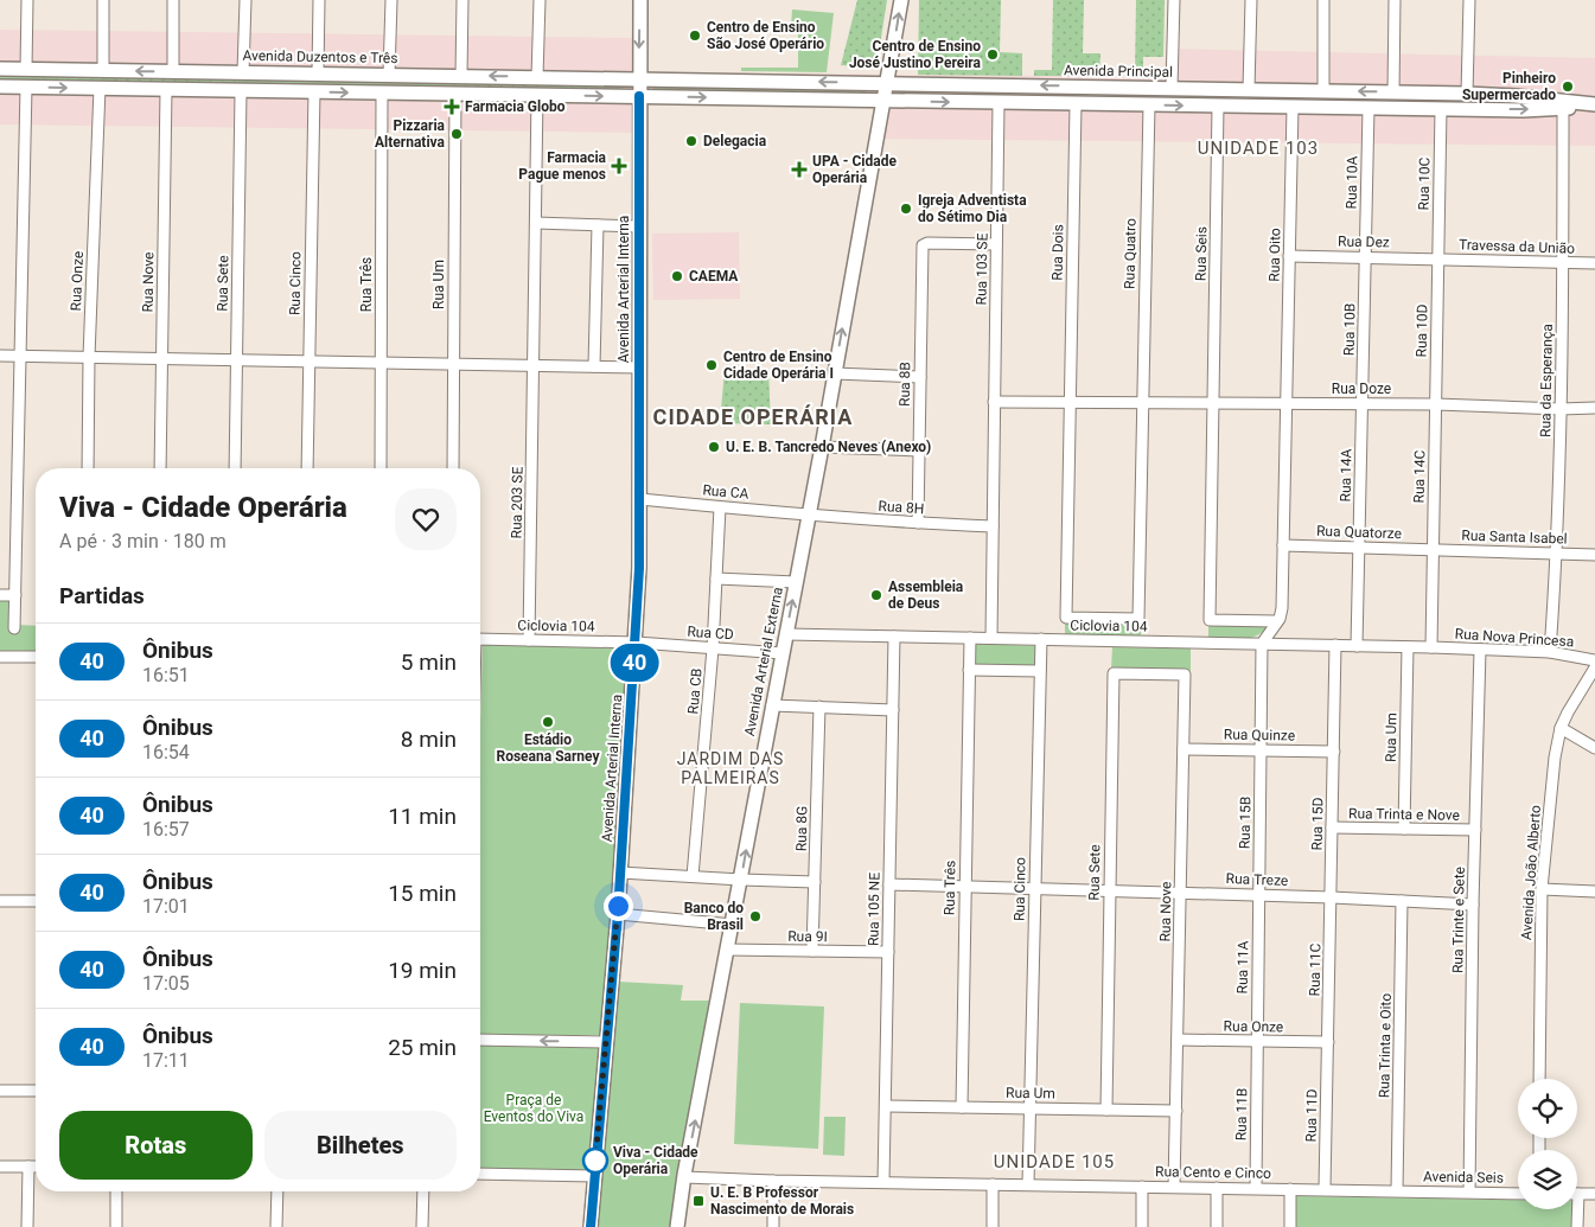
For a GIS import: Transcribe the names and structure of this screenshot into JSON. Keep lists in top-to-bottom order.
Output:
{
  "streets": {
    "main road": [
      "Avenida Duzentos e Três",
      "Avenida Principal",
      "Avenida Arterial Interna",
      "Avenida Arterial Externa"
    ],
    "street": [
      "Rua 10A",
      "Rua 10C",
      "Rua Dez",
      "Travessa da União",
      "Rua Dois",
      "Rua Quatro",
      "Rua Seis",
      "Rua Oito",
      "Rua 103 SE",
      "Rua Onze",
      "Rua Nove",
      "Rua Sete",
      "Rua Cinco",
      "Rua Três",
      "Rua Um",
      "Rua 10B",
      "Rua 10D",
      "Rua da Esperança",
      "Rua 8B",
      "Rua Doze",
      "Rua 14A",
      "Rua 14C",
      "Rua CA",
      "Rua 203 SE",
      "Rua 8H",
      "Rua Quatorze",
      "Rua Santa Isabel",
      "Ciclovia 104",
      "Rua CD",
      "Rua Nova Princesa",
      "Rua CB",
      "Rua Quinze",
      "Rua Trinta e Nove",
      "Rua 15B",
      "Rua 15D",
      "Rua 8G",
      "Avenida João Alberto",
      "Rua Treze",
      "Rua 105 NE",
      "Rua Trinte e Sete",
      "Rua 9I",
      "Rua 11A",
      "Rua 11C",
      "Rua Trinta e Oito",
      "Rua 11B",
      "Rua 11D",
      "Rua Cento e Cinco",
      "Avenida Seis"
    ]
  },
  "crossings": [
    ["Avenida Duzentos e Três", "Avenida Principal"],
    ["Avenida Duzentos e Três", "Avenida Arterial Interna"],
    ["Avenida Principal", "Rua 10A"],
    ["Avenida Principal", "Rua 10C"],
    ["Avenida Principal", "Rua Dois"],
    ["Avenida Principal", "Rua Quatro"],
    ["Avenida Principal", "Rua Seis"],
    ["Avenida Principal", "Rua Oito"],
    ["Avenida Principal", "Rua 103 SE"],
    ["Avenida Principal", "Avenida Arterial Interna"],
    ["Avenida Principal", "Rua da Esperança"],
    ["Avenida Principal", "Avenida Arterial Externa"],
    ["Rua 10A", "Rua Dez"],
    ["Rua 10A", "Rua 10B"],
    ["Rua 10C", "Rua Dez"],
    ["Rua 10C", "Travessa da União"],
    ["Rua 10C", "Rua 10D"],
    ["Rua Dez", "Travessa da União"],
    ["Rua Dez", "Rua Oito"],
    ["Rua Dez", "Rua 10B"],
    ["Rua Dez", "Rua 10D"],
    ["Travessa da União", "Rua 10D"],
    ["Travessa da União", "Rua da Esperança"],
    ["Rua Dois", "Rua Quatro"],
    ["Rua Seis", "Rua Oito"],
    ["Rua Oito", "Rua Doze"],
    ["Rua Oito", "Rua Quatorze"],
    ["Rua Oito", "Ciclovia 104"],
    ["Rua Oito", "Rua 15B"],
    ["Rua 103 SE", "Rua 8B"],
    ["Rua 103 SE", "Rua 8H"],
    ["Rua 103 SE", "Ciclovia 104"],
    ["Rua Onze", "Rua Nove"],
    ["Rua Onze", "Rua 11A"],
    ["Rua Onze", "Rua 11C"],
    ["Rua Onze", "Rua 11B"],
    ["Rua Onze", "Rua 11D"],
    ["Rua Nove", "Rua Sete"],
    ["Rua Nove", "Rua Um"],
    ["Rua Nove", "Rua Quinze"],
    ["Rua Nove", "Rua Treze"],
    ["Rua Nove", "Rua Cento e Cinco"],
    ["Rua Sete", "Rua Um"],
    ["Rua Sete", "Rua Treze"],
    ["Rua Cinco", "Rua Um"],
    ["Rua Cinco", "Ciclovia 104"],
    ["Rua Cinco", "Rua Treze"],
    ["Rua Três", "Rua Um"],
    ["Rua Três", "Ciclovia 104"],
    ["Rua Três", "Rua Treze"],
    ["Rua Um", "Ciclovia 104"],
    ["Rua Um", "Rua Trinta e Nove"],
    ["Rua Um", "Rua 105 NE"],
    ["Avenida Arterial Interna", "Rua CA"],
    ["Avenida Arterial Interna", "Ciclovia 104"],
    ["Avenida Arterial Interna", "Rua CD"],
    ["Rua 10B", "Rua Doze"],
    ["Rua 10B", "Rua 14A"],
    ["Rua 10D", "Rua Doze"],
    ["Rua 10D", "Rua 14C"],
    ["Rua da Esperança", "Rua Doze"],
    ["Rua da Esperança", "Rua Santa Isabel"],
    ["Rua da Esperança", "Rua Nova Princesa"],
    ["Rua 8B", "Rua 8H"],
    ["Rua Doze", "Rua 14A"],
    ["Rua Doze", "Rua 14C"],
    ["Rua 14A", "Rua Quatorze"],
    ["Rua 14A", "Ciclovia 104"],
    ["Rua 14C", "Rua Quatorze"],
    ["Rua 14C", "Rua Santa Isabel"],
    ["Rua 14C", "Ciclovia 104"],
    ["Rua 14C", "Rua Nova Princesa"],
    ["Rua CA", "Rua 8H"],
    ["Rua CA", "Avenida Arterial Externa"],
    ["Rua CA", "Rua CB"],
    ["Rua 203 SE", "Ciclovia 104"],
    ["Rua 8H", "Avenida Arterial Externa"],
    ["Rua Quatorze", "Rua Santa Isabel"],
    ["Ciclovia 104", "Rua CD"],
    ["Ciclovia 104", "Rua Nova Princesa"],
    ["Ciclovia 104", "Avenida Arterial Externa"],
    ["Ciclovia 104", "Rua 15B"],
    ["Ciclovia 104", "Rua 15D"],
    ["Ciclovia 104", "Rua 105 NE"],
    ["Rua CD", "Avenida Arterial Externa"],
    ["Rua CD", "Rua CB"],
    ["Rua Nova Princesa", "Rua Trinte e Sete"],
    ["Avenida Arterial Externa", "Rua 9I"],
    ["Avenida Arterial Externa", "Rua Cento e Cinco"],
    ["Rua Quinze", "Rua 15B"],
    ["Rua Quinze", "Rua 15D"],
    ["Rua Trinta e Nove", "Rua 15D"],
    ["Rua Trinta e Nove", "Rua Trinte e Sete"],
    ["Rua 15B", "Rua Treze"],
    ["Rua 15B", "Rua 11A"],
    ["Rua 15D", "Rua Treze"],
    ["Rua 15D", "Rua 11C"],
    ["Rua 8G", "Rua 9I"],
    ["Rua Treze", "Rua 105 NE"],
    ["Rua Treze", "Rua 11A"],
    ["Rua Treze", "Rua 11C"],
    ["Rua 105 NE", "Rua 9I"],
    ["Rua 105 NE", "Rua Cento e Cinco"],
    ["Rua Trinte e Sete", "Avenida Seis"],
    ["Rua 11A", "Rua 11B"],
    ["Rua 11C", "Rua 11D"],
    ["Rua Trinta e Oito", "Rua Cento e Cinco"],
    ["Rua Trinta e Oito", "Avenida Seis"],
    ["Rua 11B", "Rua Cento e Cinco"],
    ["Rua 11D", "Rua Cento e Cinco"],
    ["Rua Cento e Cinco", "Avenida Seis"]
  ],
  "one_way": ["Avenida Arterial Externa"],
  "districts": [
    "UNIDADE 103",
    "CIDADE OPERÁRIA",
    "JARDIM DAS PALMEIRAS",
    "UNIDADE 105"
  ],
  "parks": ["Praça de Eventos do Viva"],
  "places": {
    "other": [
      "Centro de Ensino São José Operário",
      "Centro de Ensino José Justino Pereira",
      "Pinheiro Supermercado",
      "Pizzaria Alternativa",
      "Delegacia",
      "Igreja Adventista do Sétimo Dia",
      "CAEMA",
      "Centro de Ensino Cidade Operária I",
      "U. E. B. Tancredo Neves (Anexo)",
      "Assembleia de Deus",
      "Estádio Roseana Sarney",
      "Banco do Brasil",
      "Viva - Cidade Operária"
    ],
    "health": ["Farmacia Globo", "Farmacia Pague menos", "UPA - Cidade Operária"],
    "transit": ["U. E. B Professor Nascimento de Morais"]
  },
  "lines": ["bus line 40"],
  "page": {
    "on_map": "40",
    "heading": [
      ["Viva - Cidade Operária", "A pé · 3 min · 180 m"],
      "Partidas"
    ],
    "list": [
      {
        "mark": "40",
        "name": "Ônibus",
        "note": "16:51",
        "value": "5 min"
      },
      {
        "mark": "40",
        "name": "Ônibus",
        "note": "16:54",
        "value": "8 min"
      },
      {
        "mark": "40",
        "name": "Ônibus",
        "note": "16:57",
        "value": "11 min"
      },
      {
        "mark": "40",
        "name": "Ônibus",
        "note": "17:01",
        "value": "15 min"
      },
      {
        "mark": "40",
        "name": "Ônibus",
        "note": "17:05",
        "value": "19 min"
      },
      {
        "mark": "40",
        "name": "Ônibus",
        "note": "17:11",
        "value": "25 min"
      }
    ],
    "buttons": ["Rotas", "Bilhetes"]
  }
}
